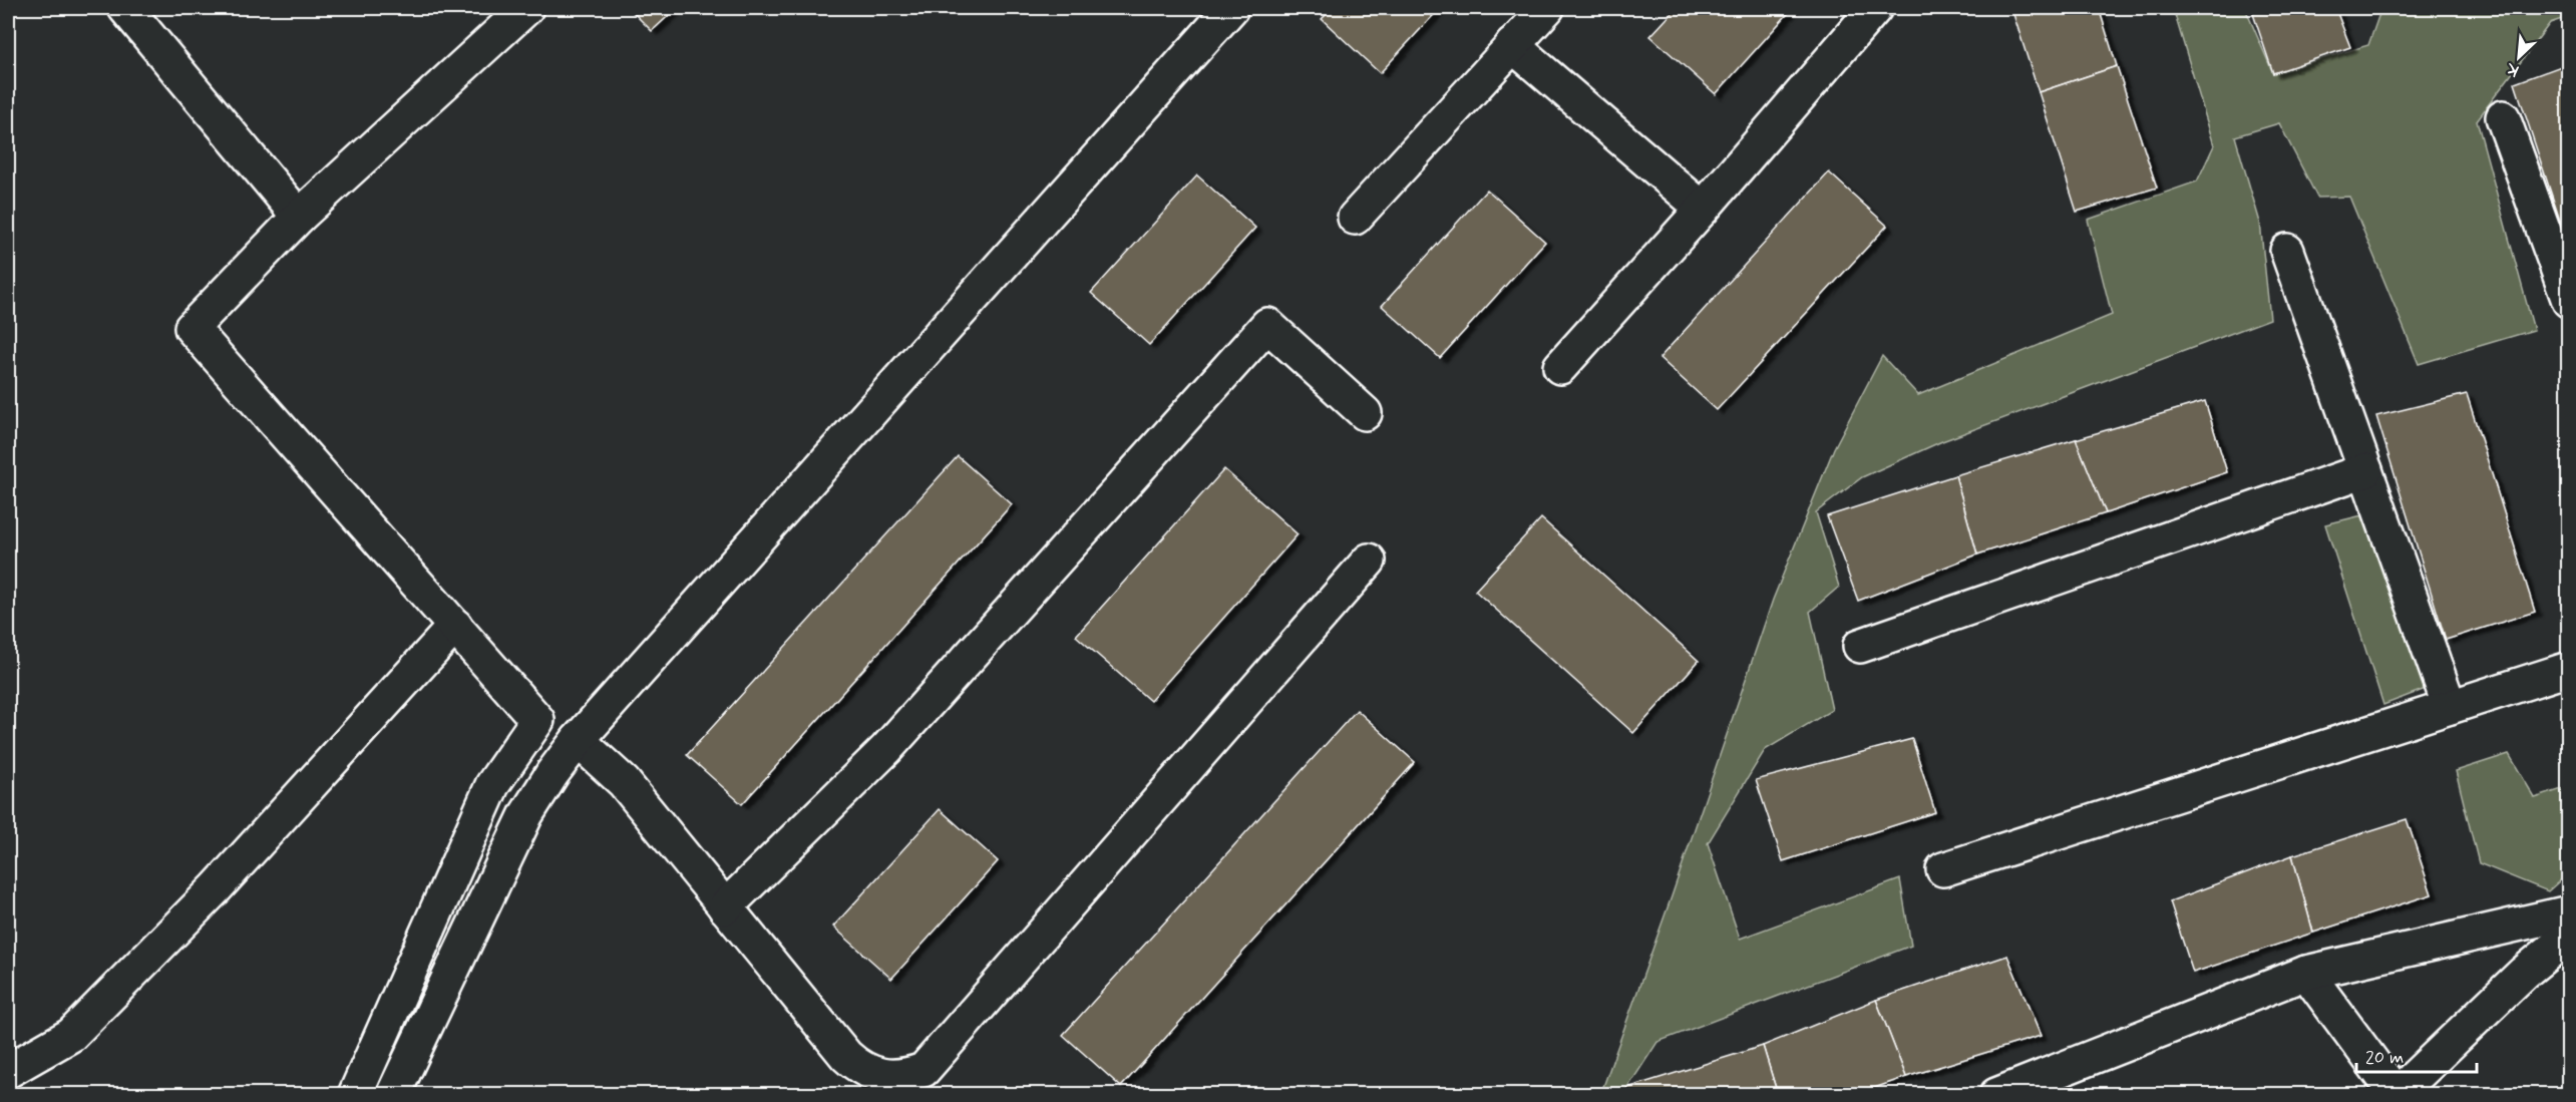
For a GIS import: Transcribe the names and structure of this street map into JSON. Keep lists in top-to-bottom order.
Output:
{
  "scale_bar": "20 m",
  "north": "bottom left"
}
